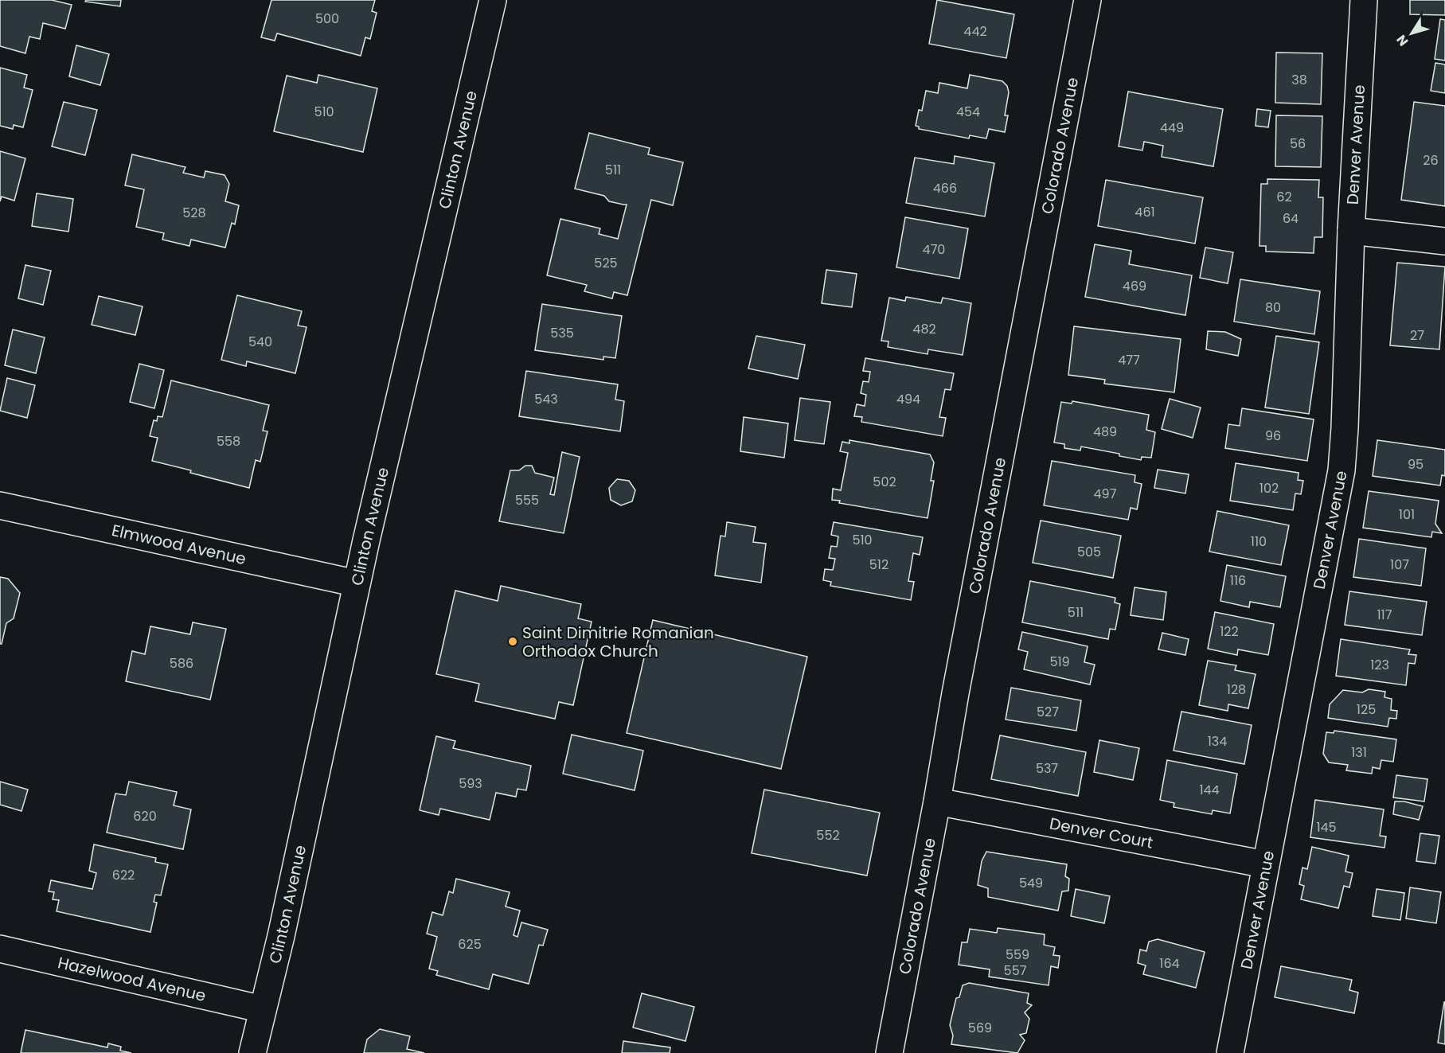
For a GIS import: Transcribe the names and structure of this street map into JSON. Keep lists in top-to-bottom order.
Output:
{
  "streets": {
    "street": [
      "Denver Avenue",
      "Colorado Avenue",
      "Clinton Avenue",
      "Elmwood Avenue",
      "Denver Court",
      "Hazelwood Avenue"
    ]
  },
  "crossings": [
    ["Denver Avenue", "Denver Court"],
    ["Colorado Avenue", "Denver Court"],
    ["Clinton Avenue", "Elmwood Avenue"],
    ["Clinton Avenue", "Hazelwood Avenue"]
  ],
  "places": ["Saint Dimitrie Romanian Orthodox Church"],
  "house_numbers": [
    "500",
    "442",
    "38",
    "510",
    "454",
    "449",
    "56",
    "26",
    "511",
    "466",
    "62",
    "461",
    "528",
    "64",
    "470",
    "525",
    "469",
    "80",
    "482",
    "535",
    "27",
    "540",
    "477",
    "543",
    "494",
    "489",
    "96",
    "558",
    "95",
    "502",
    "102",
    "497",
    "555",
    "101",
    "510",
    "110",
    "505",
    "512",
    "107",
    "116",
    "511",
    "117",
    "122",
    "519",
    "586",
    "123",
    "128",
    "125",
    "527",
    "134",
    "131",
    "537",
    "593",
    "144",
    "620",
    "145",
    "552",
    "622",
    "549",
    "625",
    "559",
    "164",
    "557",
    "569"
  ],
  "north": "bottom left"
}
